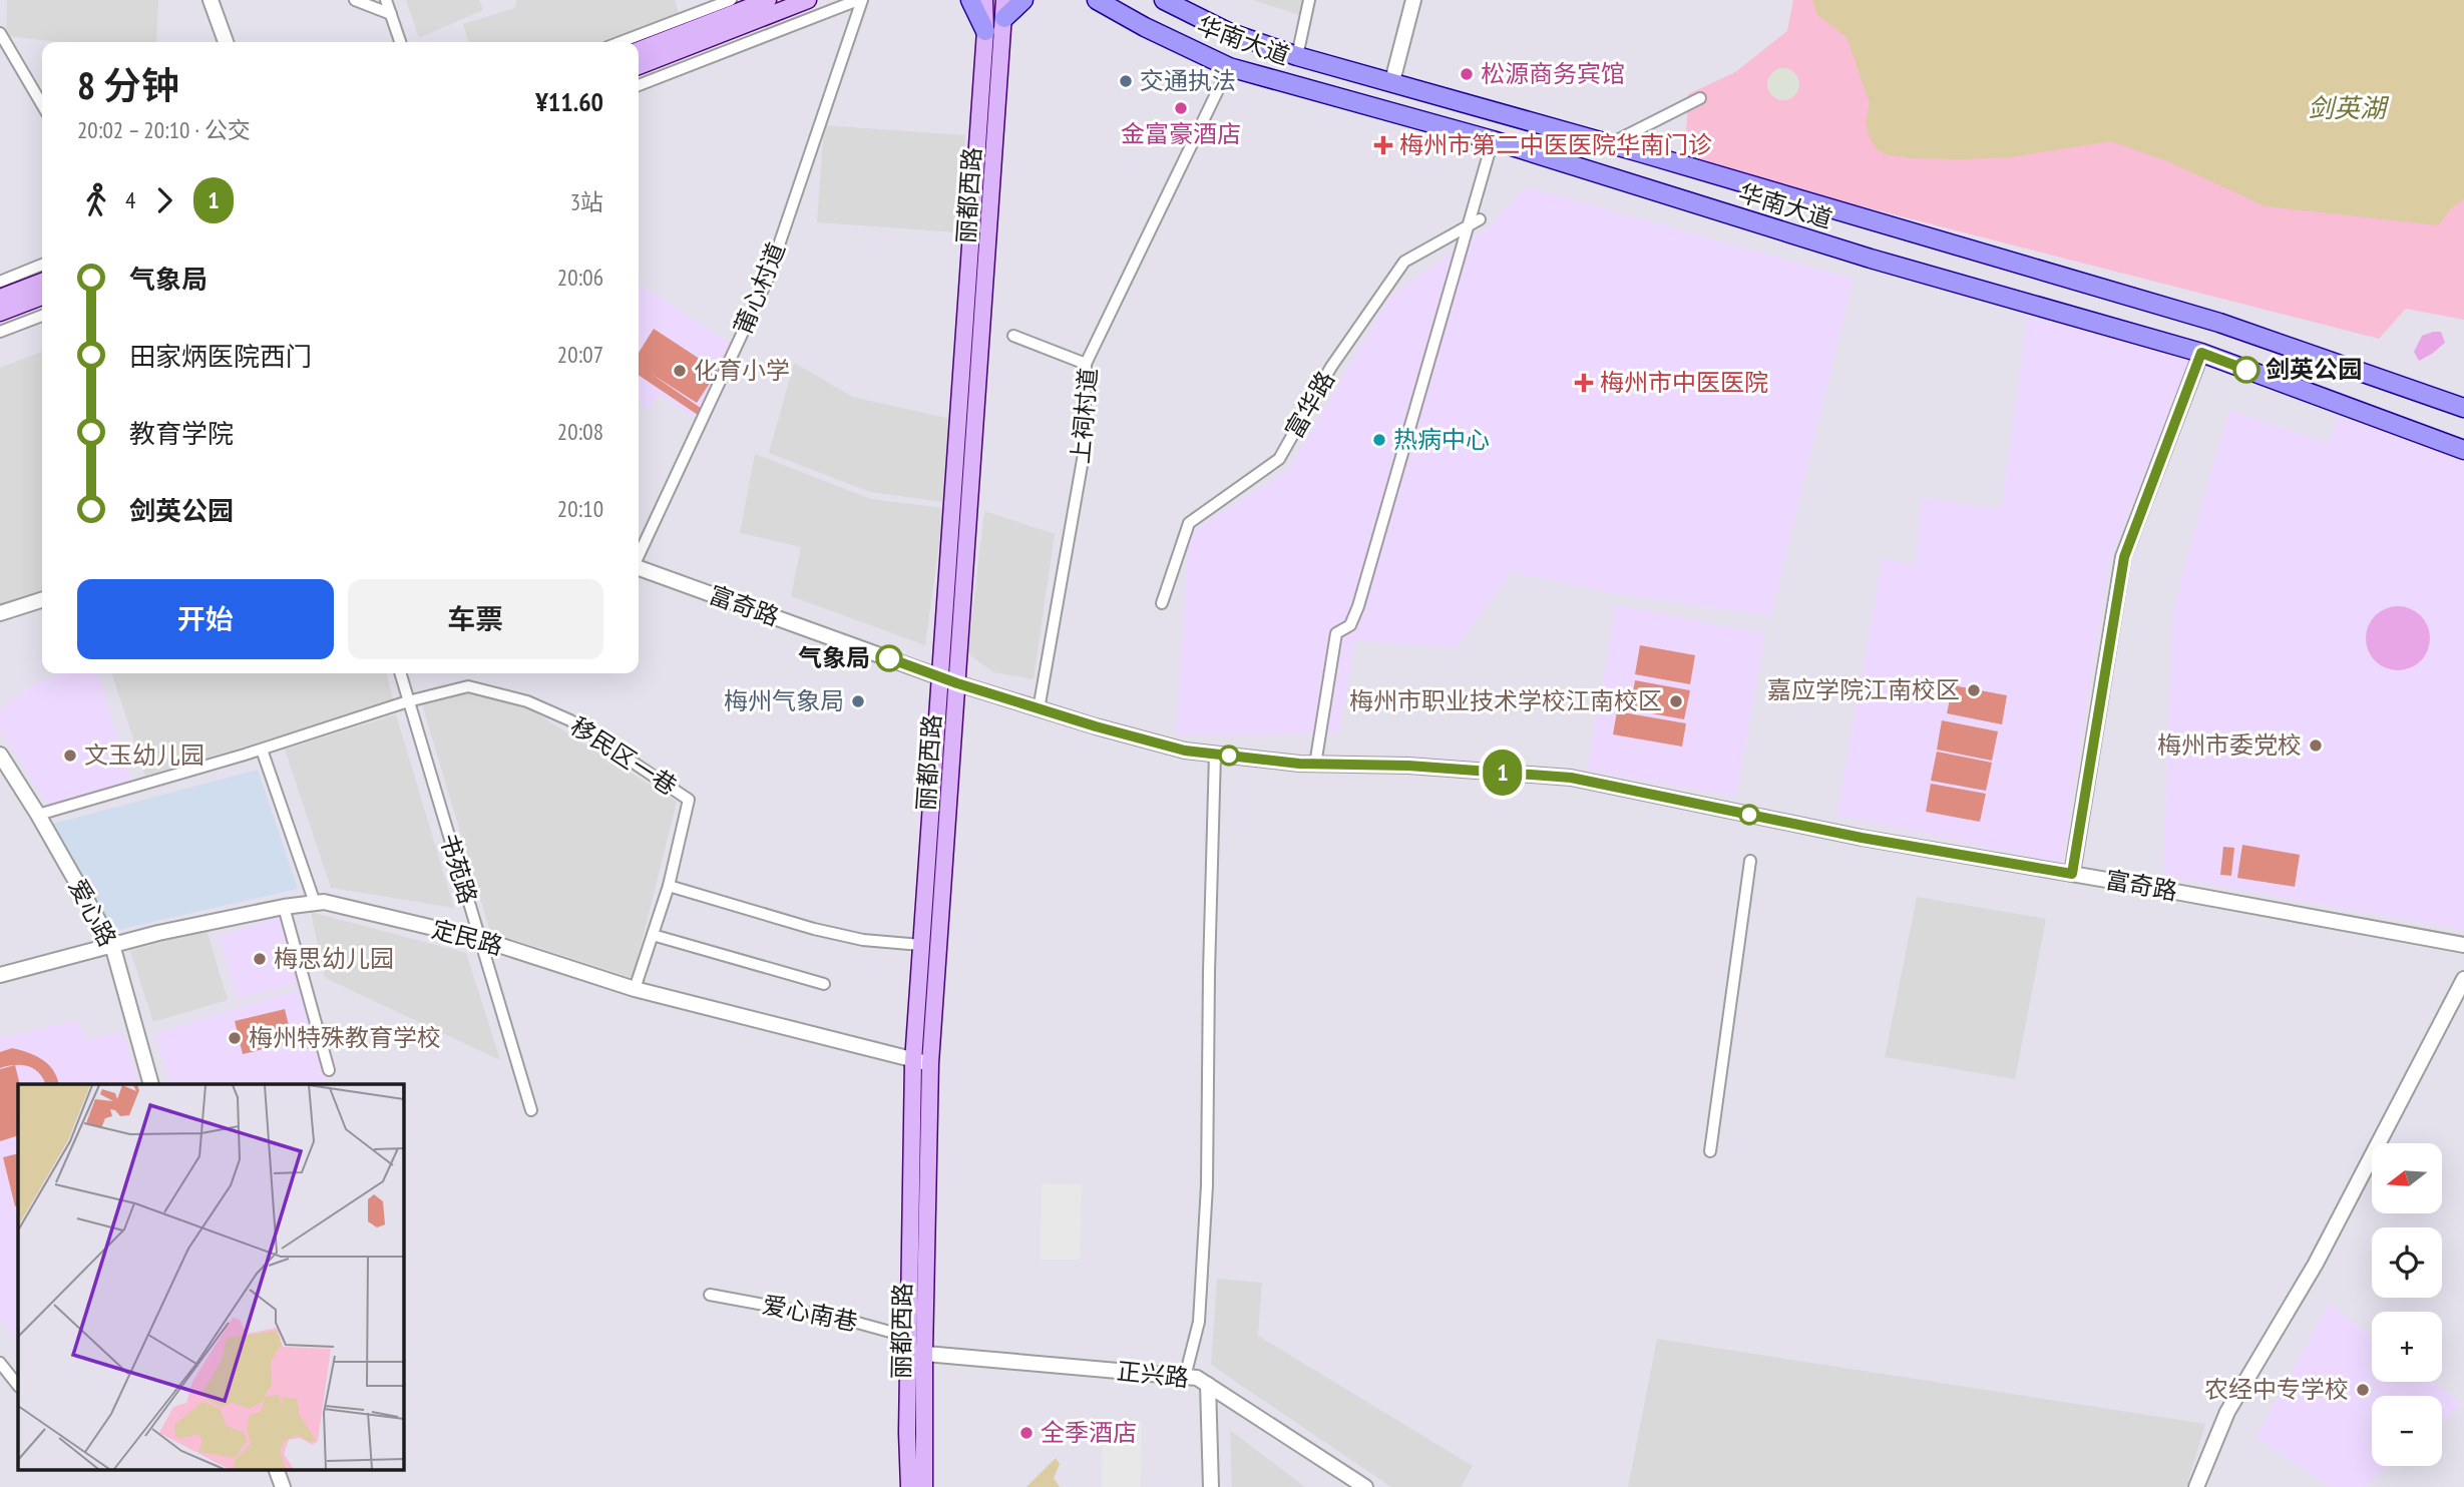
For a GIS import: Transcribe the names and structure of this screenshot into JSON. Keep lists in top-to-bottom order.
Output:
{
  "streets": {
    "main road": ["华南大道", "丽都西路"],
    "street": [
      "莆心村道",
      "富华路",
      "上祠村道",
      "富奇路",
      "移民区一巷",
      "书苑路",
      "爱心路",
      "定民路",
      "爱心南巷",
      "正兴路"
    ]
  },
  "crossings": [
    ["华南大道", "上祠村道"],
    ["丽都西路", "富奇路"],
    ["丽都西路", "定民路"],
    ["丽都西路", "爱心南巷"],
    ["丽都西路", "正兴路"],
    ["上祠村道", "富奇路"],
    ["移民区一巷", "书苑路"],
    ["移民区一巷", "定民路"],
    ["书苑路", "定民路"],
    ["爱心路", "定民路"],
    ["爱心南巷", "正兴路"]
  ],
  "water": ["剑英湖"],
  "places": {
    "other": [
      "松源商务宾馆",
      "交通执法",
      "金富豪酒店",
      "剑英公园",
      "化育小学",
      "热病中心",
      "气象局",
      "嘉应学院江南校区",
      "梅州气象局",
      "梅州市职业技术学校江南校区",
      "梅州市委党校",
      "文玉幼儿园",
      "梅思幼儿园",
      "梅州特殊教育学校",
      "农经中专学校",
      "全季酒店"
    ],
    "health": ["梅州市第二中医医院华南门诊", "梅州市中医医院"]
  },
  "lines": ["bus line 1"],
  "north": "left",
  "page": {
    "on_map": "1",
    "heading": ["8 分钟", "20:02 – 20:10 · 公交", "¥11.60"],
    "legs": ["4", "1", "3站"],
    "list": [
      {
        "name": "气象局",
        "value": "20:06"
      },
      {
        "name": "田家炳医院西门",
        "value": "20:07"
      },
      {
        "name": "教育学院",
        "value": "20:08"
      },
      {
        "name": "剑英公园",
        "value": "20:10"
      }
    ],
    "buttons": ["开始", "车票"],
    "map_buttons": ["+", "−"]
  }
}
